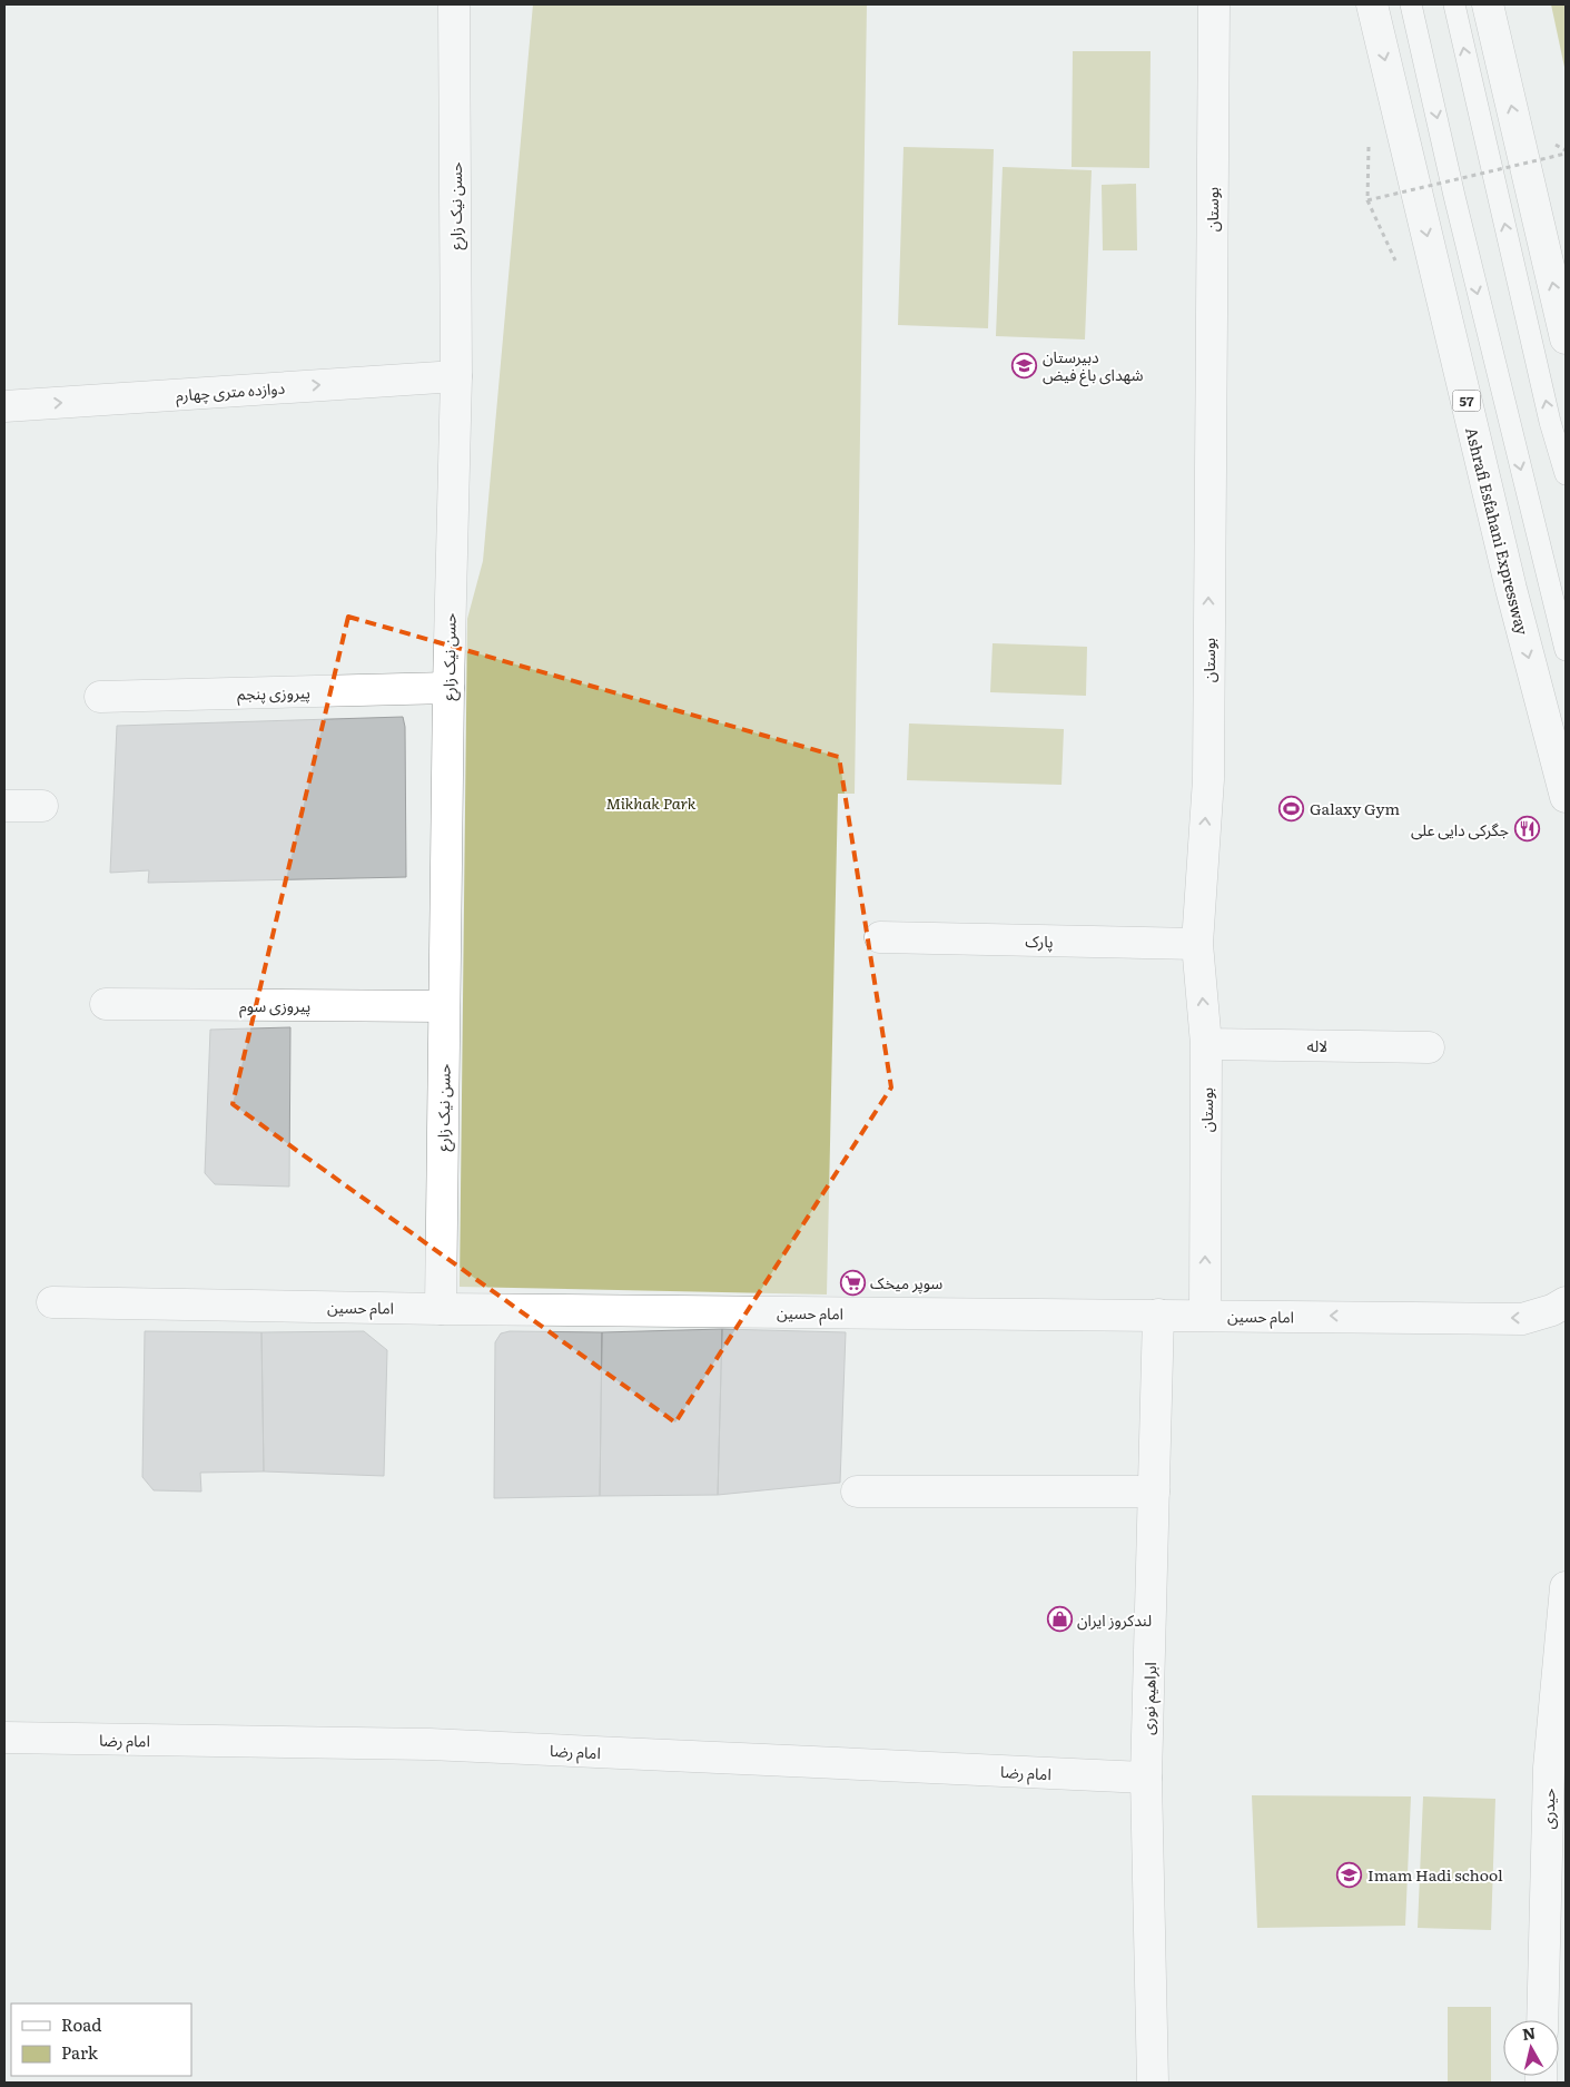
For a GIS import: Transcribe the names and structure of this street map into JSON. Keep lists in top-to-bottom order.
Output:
{
  "streets": {
    "main road": [
      "حسن نیک زارع",
      "بوستان",
      "دوازده متری چهارم",
      "57",
      "Ashrafi Esfahani Expressway",
      "پیروزی پنجم",
      "پارک",
      "پیروزی سوم",
      "لاله",
      "امام حسین",
      "ابراهیم نوری",
      "امام رضا",
      "حیدری"
    ]
  },
  "crossings": [
    ["حسن نیک زارع", "دوازده متری چهارم"],
    ["حسن نیک زارع", "پیروزی پنجم"],
    ["حسن نیک زارع", "پیروزی سوم"],
    ["حسن نیک زارع", "امام حسین"],
    ["بوستان", "پارک"],
    ["بوستان", "لاله"],
    ["بوستان", "امام حسین"],
    ["امام حسین", "ابراهیم نوری"],
    ["ابراهیم نوری", "امام رضا"]
  ],
  "one_way": ["بوستان", "دوازده متری چهارم"],
  "parks": ["Mikhak Park"],
  "places": {
    "school or university": ["دبیرستان شهدای باغ فیض", "Imam Hadi school"],
    "sports": ["Galaxy Gym"],
    "restaurant": ["جگرکی دایی علی"],
    "supermarket": ["سوپر میخک"],
    "shop": ["لندکروز ایران"]
  },
  "legend": ["Road", "Park"],
  "north": "top"
}
